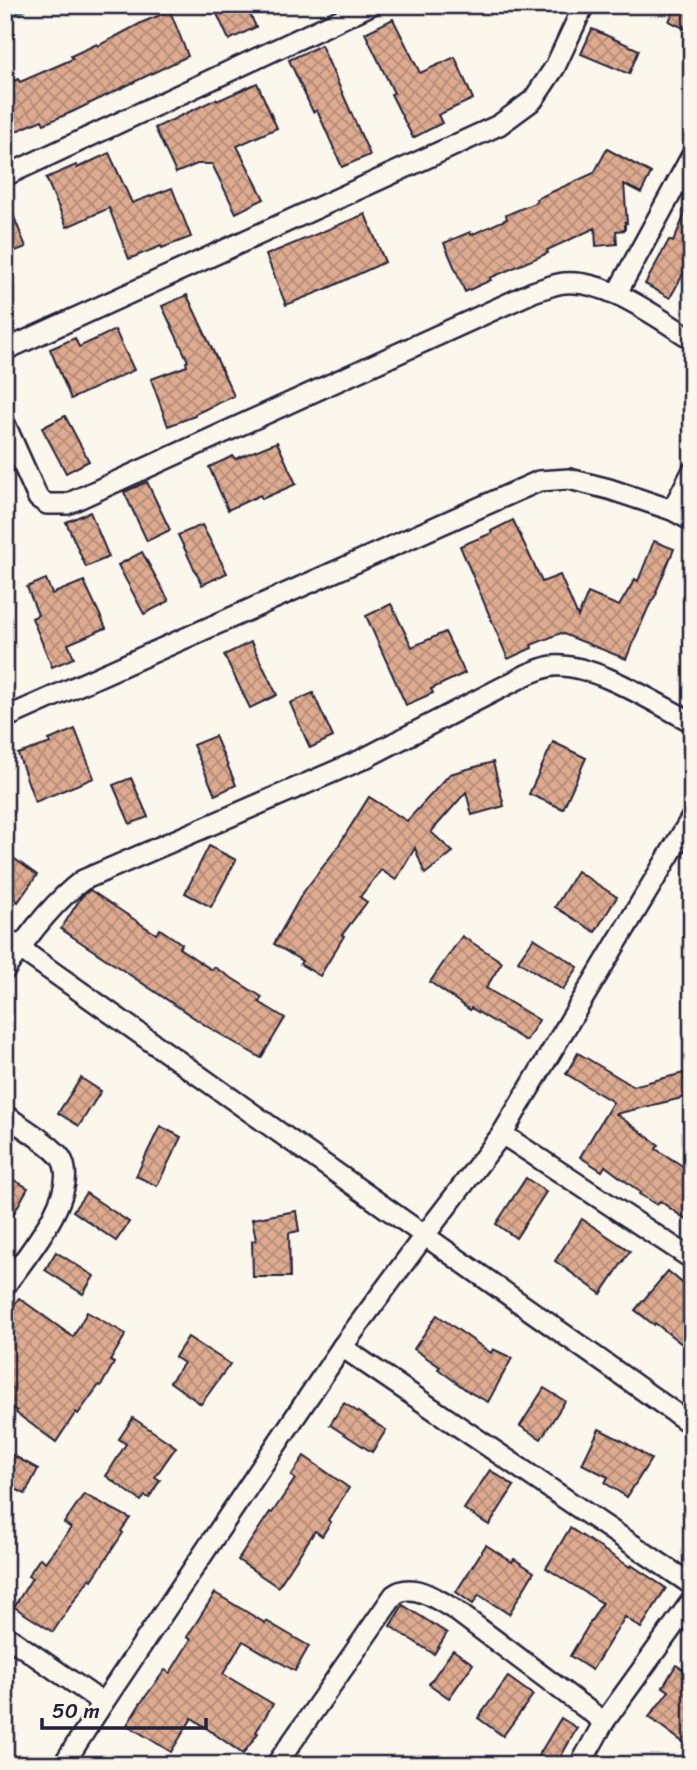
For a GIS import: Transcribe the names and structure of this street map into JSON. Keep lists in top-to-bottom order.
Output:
{
  "scale_bar": "50 m"
}
